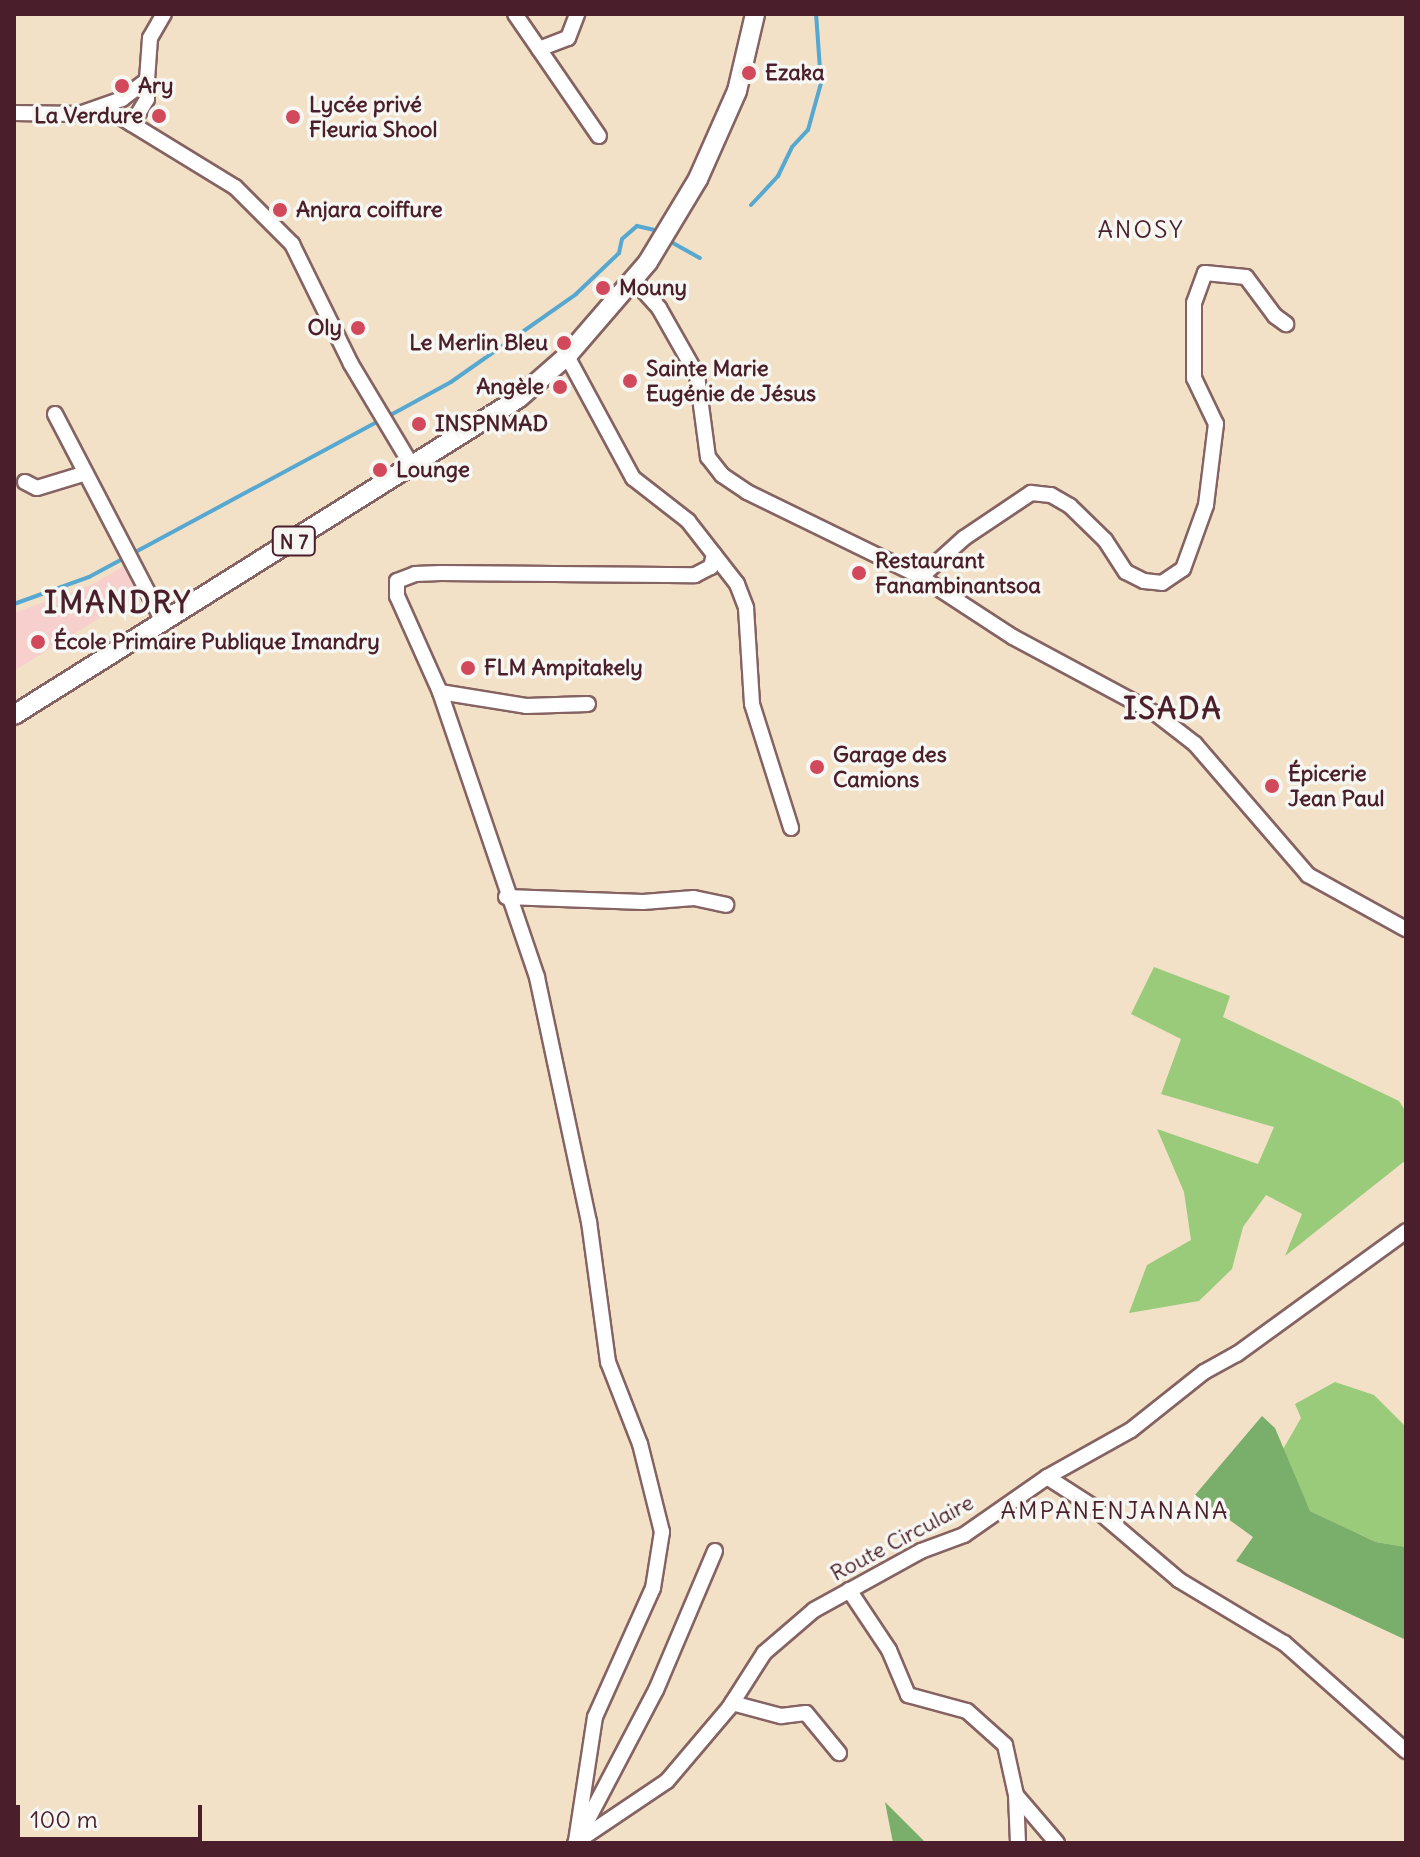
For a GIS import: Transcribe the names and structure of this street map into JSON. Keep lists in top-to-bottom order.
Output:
{
  "streets": {
    "main road": ["N 7"],
    "street": ["Route Circulaire"]
  },
  "districts": [
    "ANOSY",
    "IMANDRY",
    "ISADA",
    "AMPANENJANANA"
  ],
  "places": [
    "Ezaka",
    "Ary",
    "La Verdure",
    "Lycée privé Fleuria Shool",
    "Anjara coiffure",
    "Mouny",
    "Oly",
    "Le Merlin Bleu",
    "Sainte Marie Eugénie de Jésus",
    "Angèle",
    "INSPNMAD",
    "Lounge",
    "Restaurant Fanambinantsoa",
    "École Primaire Publique Imandry",
    "FLM Ampitakely",
    "Garage des Camions",
    "Épicerie Jean Paul"
  ],
  "scale_bar": "100 m"
}
